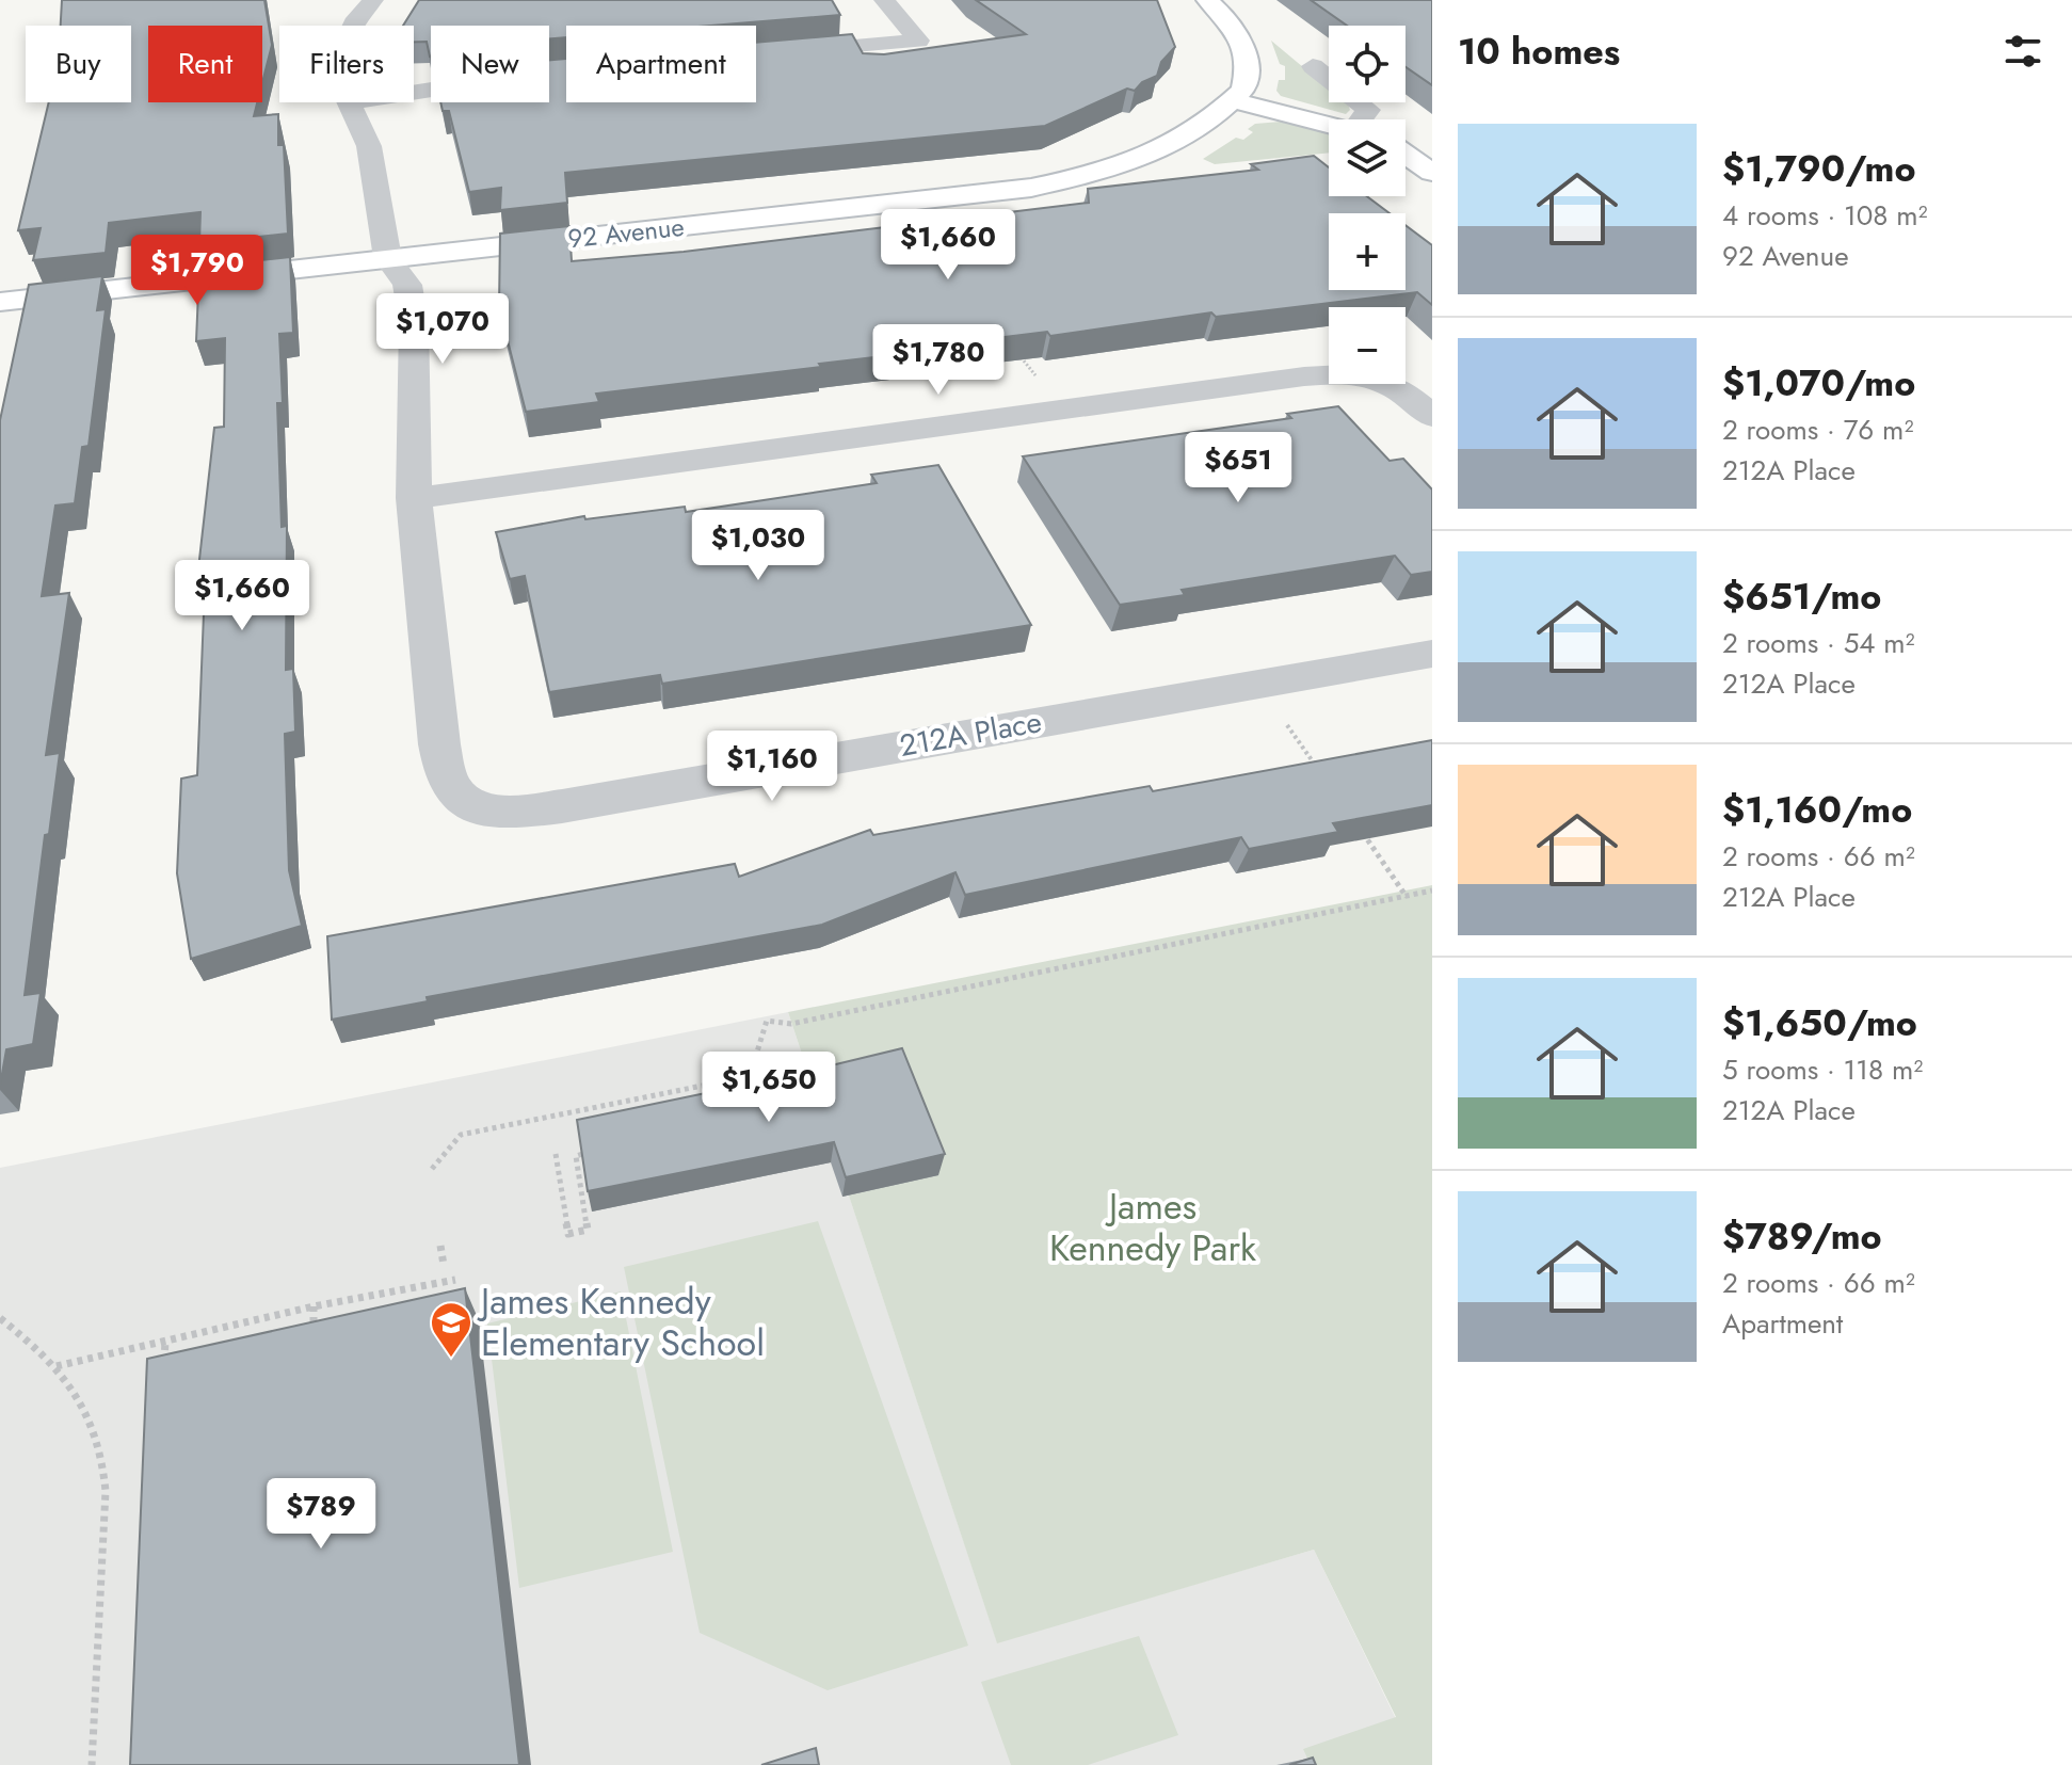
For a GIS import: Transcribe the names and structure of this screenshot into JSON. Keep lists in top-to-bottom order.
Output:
{
  "streets": {
    "street": ["92 Avenue", "212A Place"]
  },
  "crossings": [
    ["92 Avenue", "212A Place"]
  ],
  "parks": ["James Kennedy Park"],
  "places": {
    "school or university": ["James Kennedy Elementary School"]
  },
  "page": {
    "heading": "10 homes",
    "map_buttons": ["+", "−"],
    "chip": [
      "Buy",
      "Rent",
      "Filters",
      "New",
      "Apartment"
    ],
    "list": [
      {
        "name": "$1,790/mo",
        "note": "4 rooms · 108 m² · 92 Avenue"
      },
      {
        "name": "$1,070/mo",
        "note": "2 rooms · 76 m² · 212A Place"
      },
      {
        "name": "$651/mo",
        "note": "2 rooms · 54 m² · 212A Place"
      },
      {
        "name": "$1,160/mo",
        "note": "2 rooms · 66 m² · 212A Place"
      },
      {
        "name": "$1,650/mo",
        "note": "5 rooms · 118 m² · 212A Place"
      },
      {
        "name": "$789/mo",
        "note": "2 rooms · 66 m² · Apartment"
      }
    ],
    "price": [
      "$1,660",
      "$1,790",
      "$1,070",
      "$1,780",
      "$651",
      "$1,030",
      "$1,660",
      "$1,160",
      "$1,650",
      "$789"
    ]
  }
}
